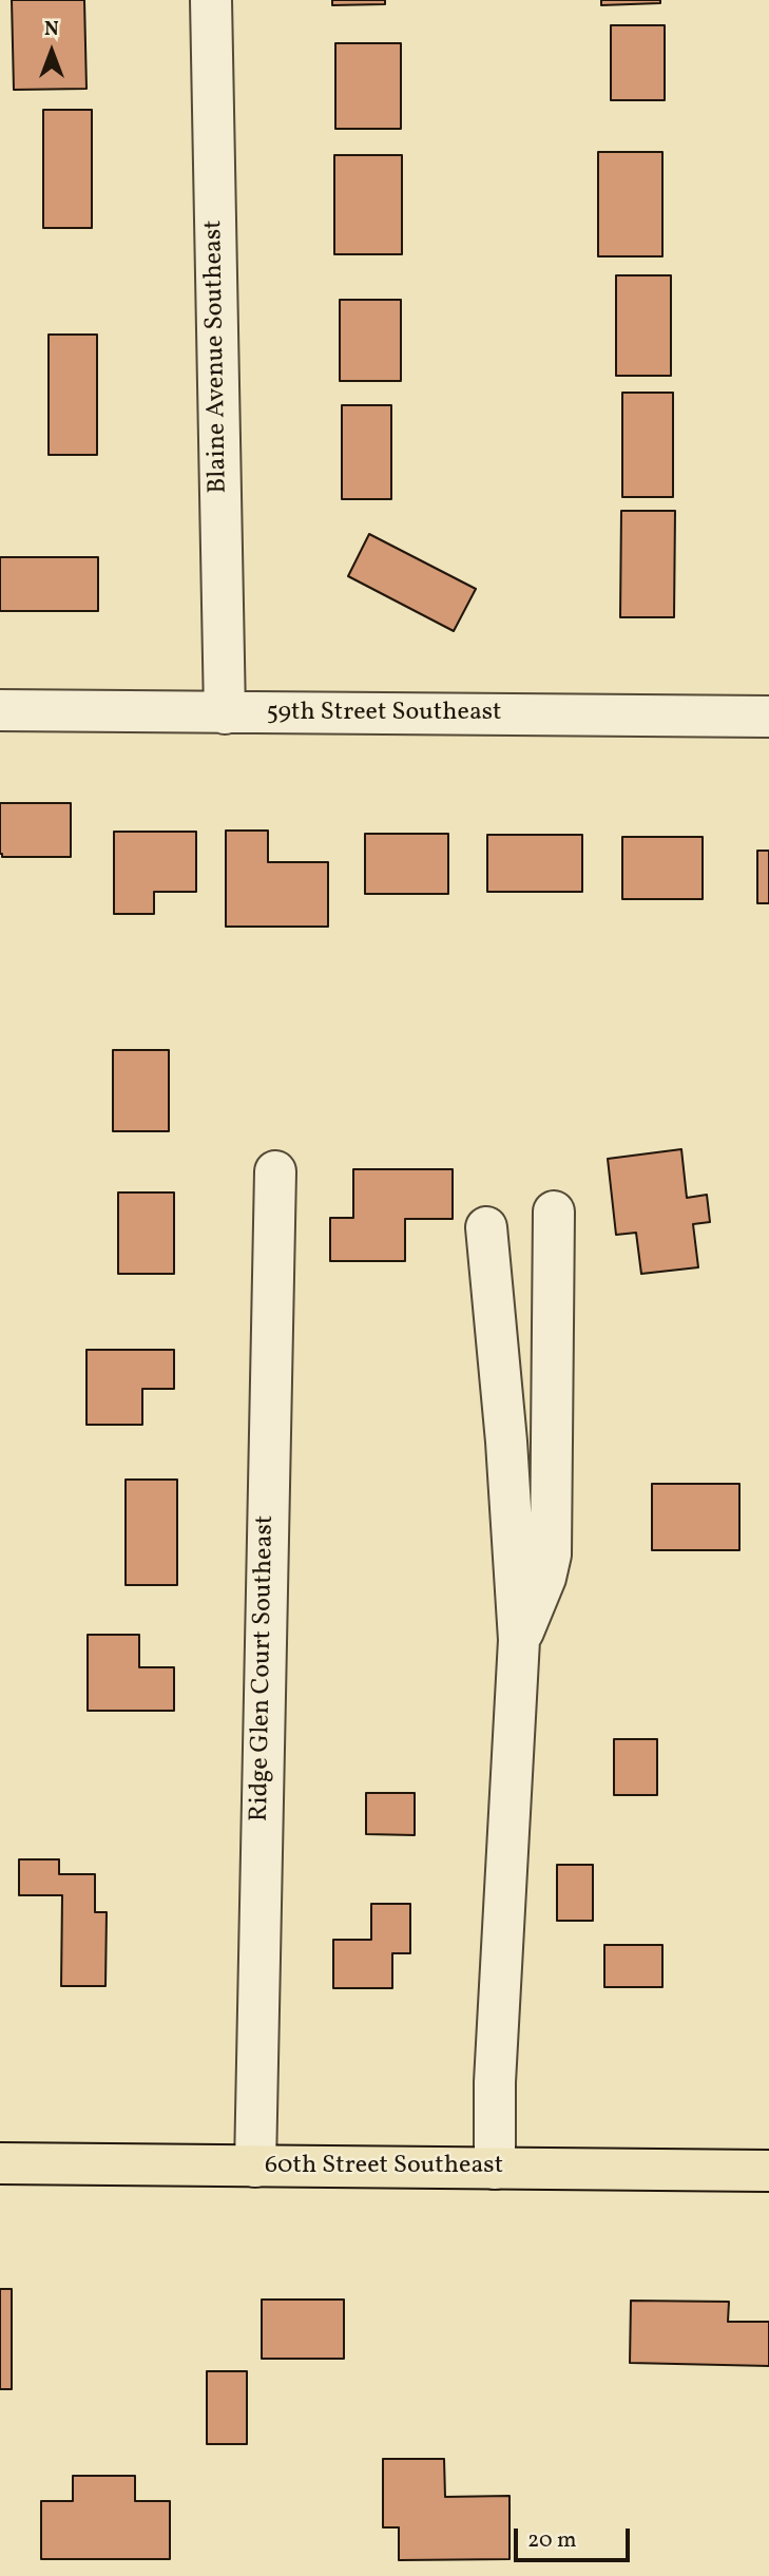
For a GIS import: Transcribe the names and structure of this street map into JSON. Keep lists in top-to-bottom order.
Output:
{
  "streets": {
    "main road": ["60th Street Southeast"],
    "street": ["Blaine Avenue Southeast", "59th Street Southeast", "Ridge Glen Court Southeast"]
  },
  "crossings": [
    ["Blaine Avenue Southeast", "59th Street Southeast"],
    ["Ridge Glen Court Southeast", "60th Street Southeast"]
  ],
  "scale_bar": "20 m",
  "north": "top"
}
